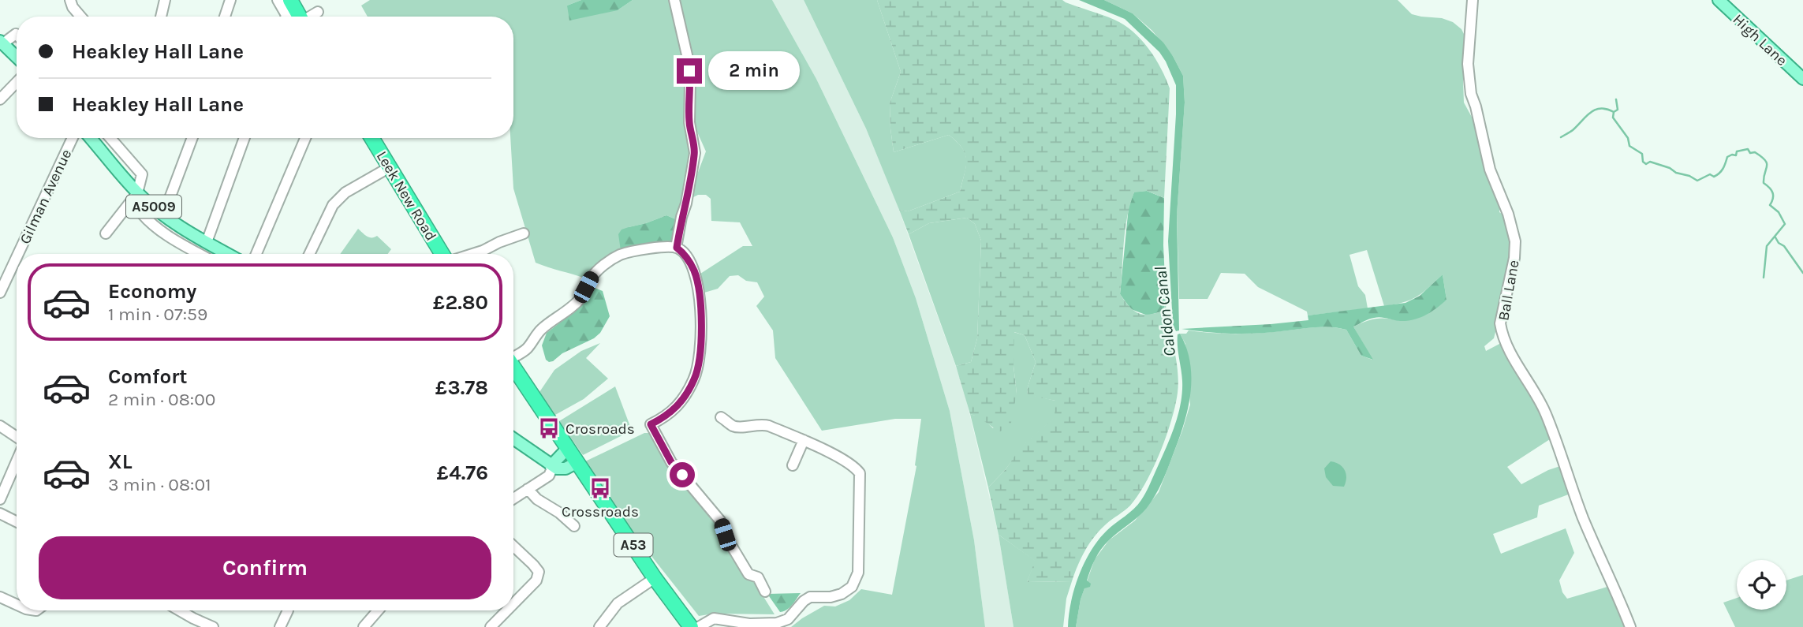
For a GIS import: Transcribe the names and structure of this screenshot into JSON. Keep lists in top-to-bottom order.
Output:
{
  "streets": {
    "highway": ["Leek New Road", "A53"],
    "main road": ["High Lane", "A5009"],
    "street": ["Gilman Avenue", "Ball Lane"]
  },
  "water": ["Caldon Canal"],
  "places": {
    "bus stop": ["Crosroads", "Crossroads"]
  },
  "page": {
    "banner": ["Heakley Hall Lane", "Heakley Hall Lane"],
    "bubble": "2 min",
    "list": [
      {
        "name": "Economy",
        "note": "1 min · 07:59",
        "value": "£2.80"
      },
      {
        "name": "Comfort",
        "note": "2 min · 08:00",
        "value": "£3.78"
      },
      {
        "name": "XL",
        "note": "3 min · 08:01",
        "value": "£4.76"
      }
    ],
    "buttons": "Confirm"
  }
}
